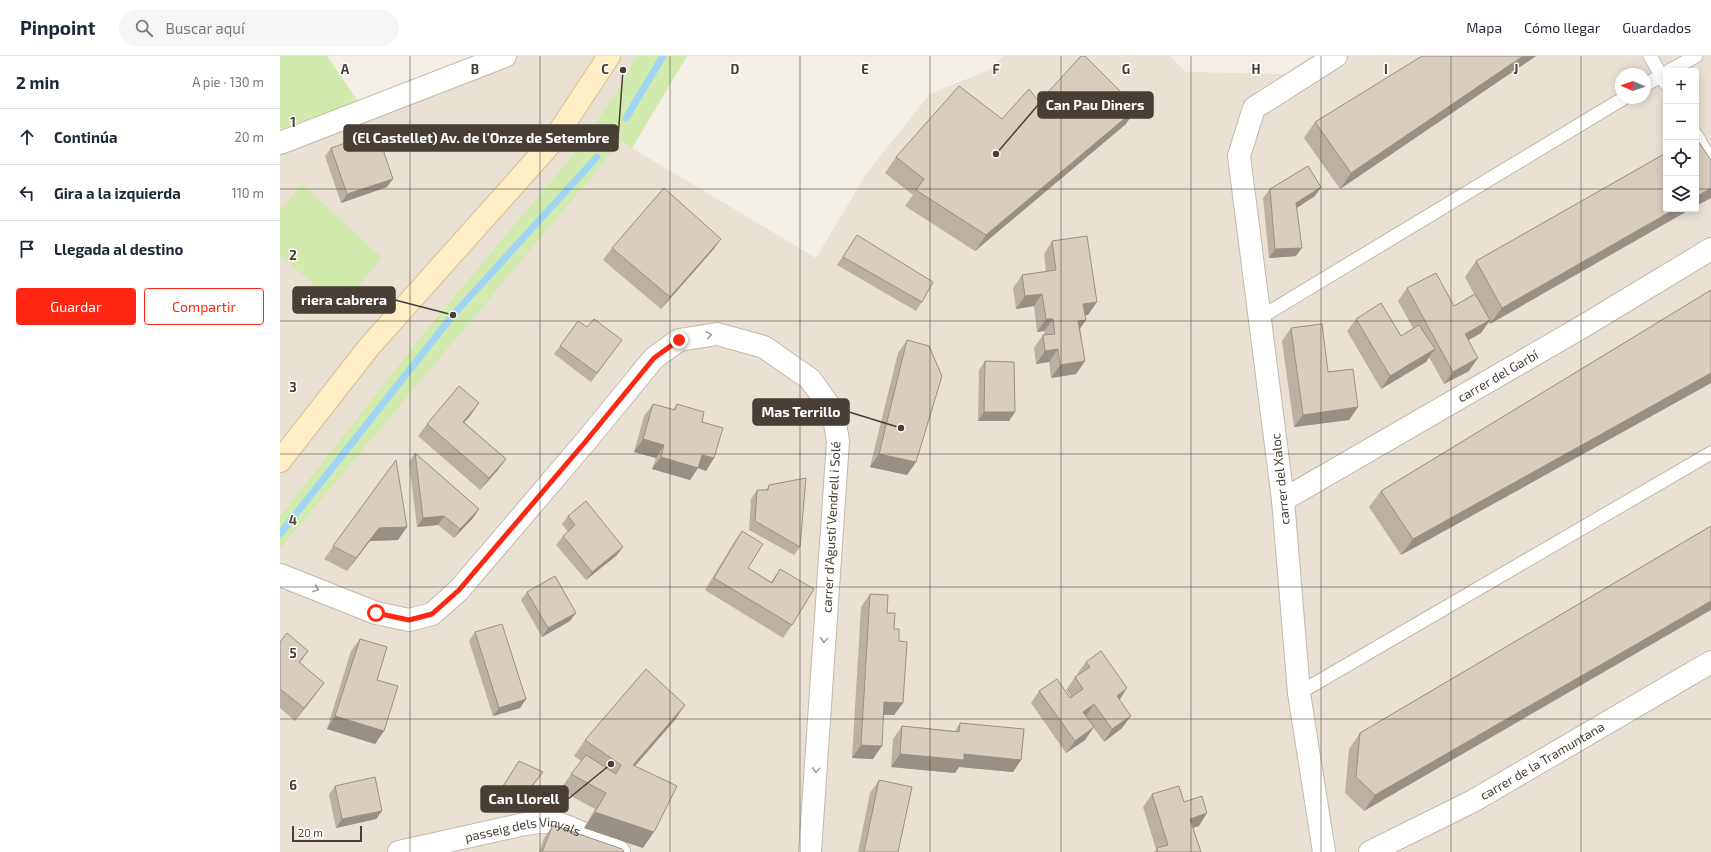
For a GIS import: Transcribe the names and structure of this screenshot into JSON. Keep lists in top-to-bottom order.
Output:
{
  "streets": {
    "street": [
      "carrer del Garbí",
      "carrer del Xaloc",
      "carrer d'Agustí Vendrell i Solé",
      "carrer de la Tramuntana",
      "passeig dels Vinyals"
    ]
  },
  "crossings": [
    ["carrer del Garbí", "carrer del Xaloc"]
  ],
  "places": [
    "(El Castellet) Av. de l'Onze de Setembre",
    "Can Pau Diners",
    "riera cabrera",
    "Mas Terrillo",
    "Can Llorell"
  ],
  "scale_bar": "20 m",
  "north": "left",
  "page": {
    "header": "Pinpoint",
    "search": "Buscar aquí",
    "nav": ["Mapa", "Cómo llegar", "Guardados"],
    "heading": ["2 min", "A pie · 130 m"],
    "map_buttons": ["+", "−"],
    "list": [
      ["Continúa", "20 m"],
      ["Gira a la izquierda", "110 m"],
      "Llegada al destino"
    ],
    "buttons": ["Guardar", "Compartir"],
    "scale": "20 m"
  },
  "grid": {
    "columns": [
      "A",
      "B",
      "C",
      "D",
      "E",
      "F",
      "G",
      "H",
      "I",
      "J"
    ],
    "rows": [
      "1",
      "2",
      "3",
      "4",
      "5",
      "6"
    ]
  }
}
